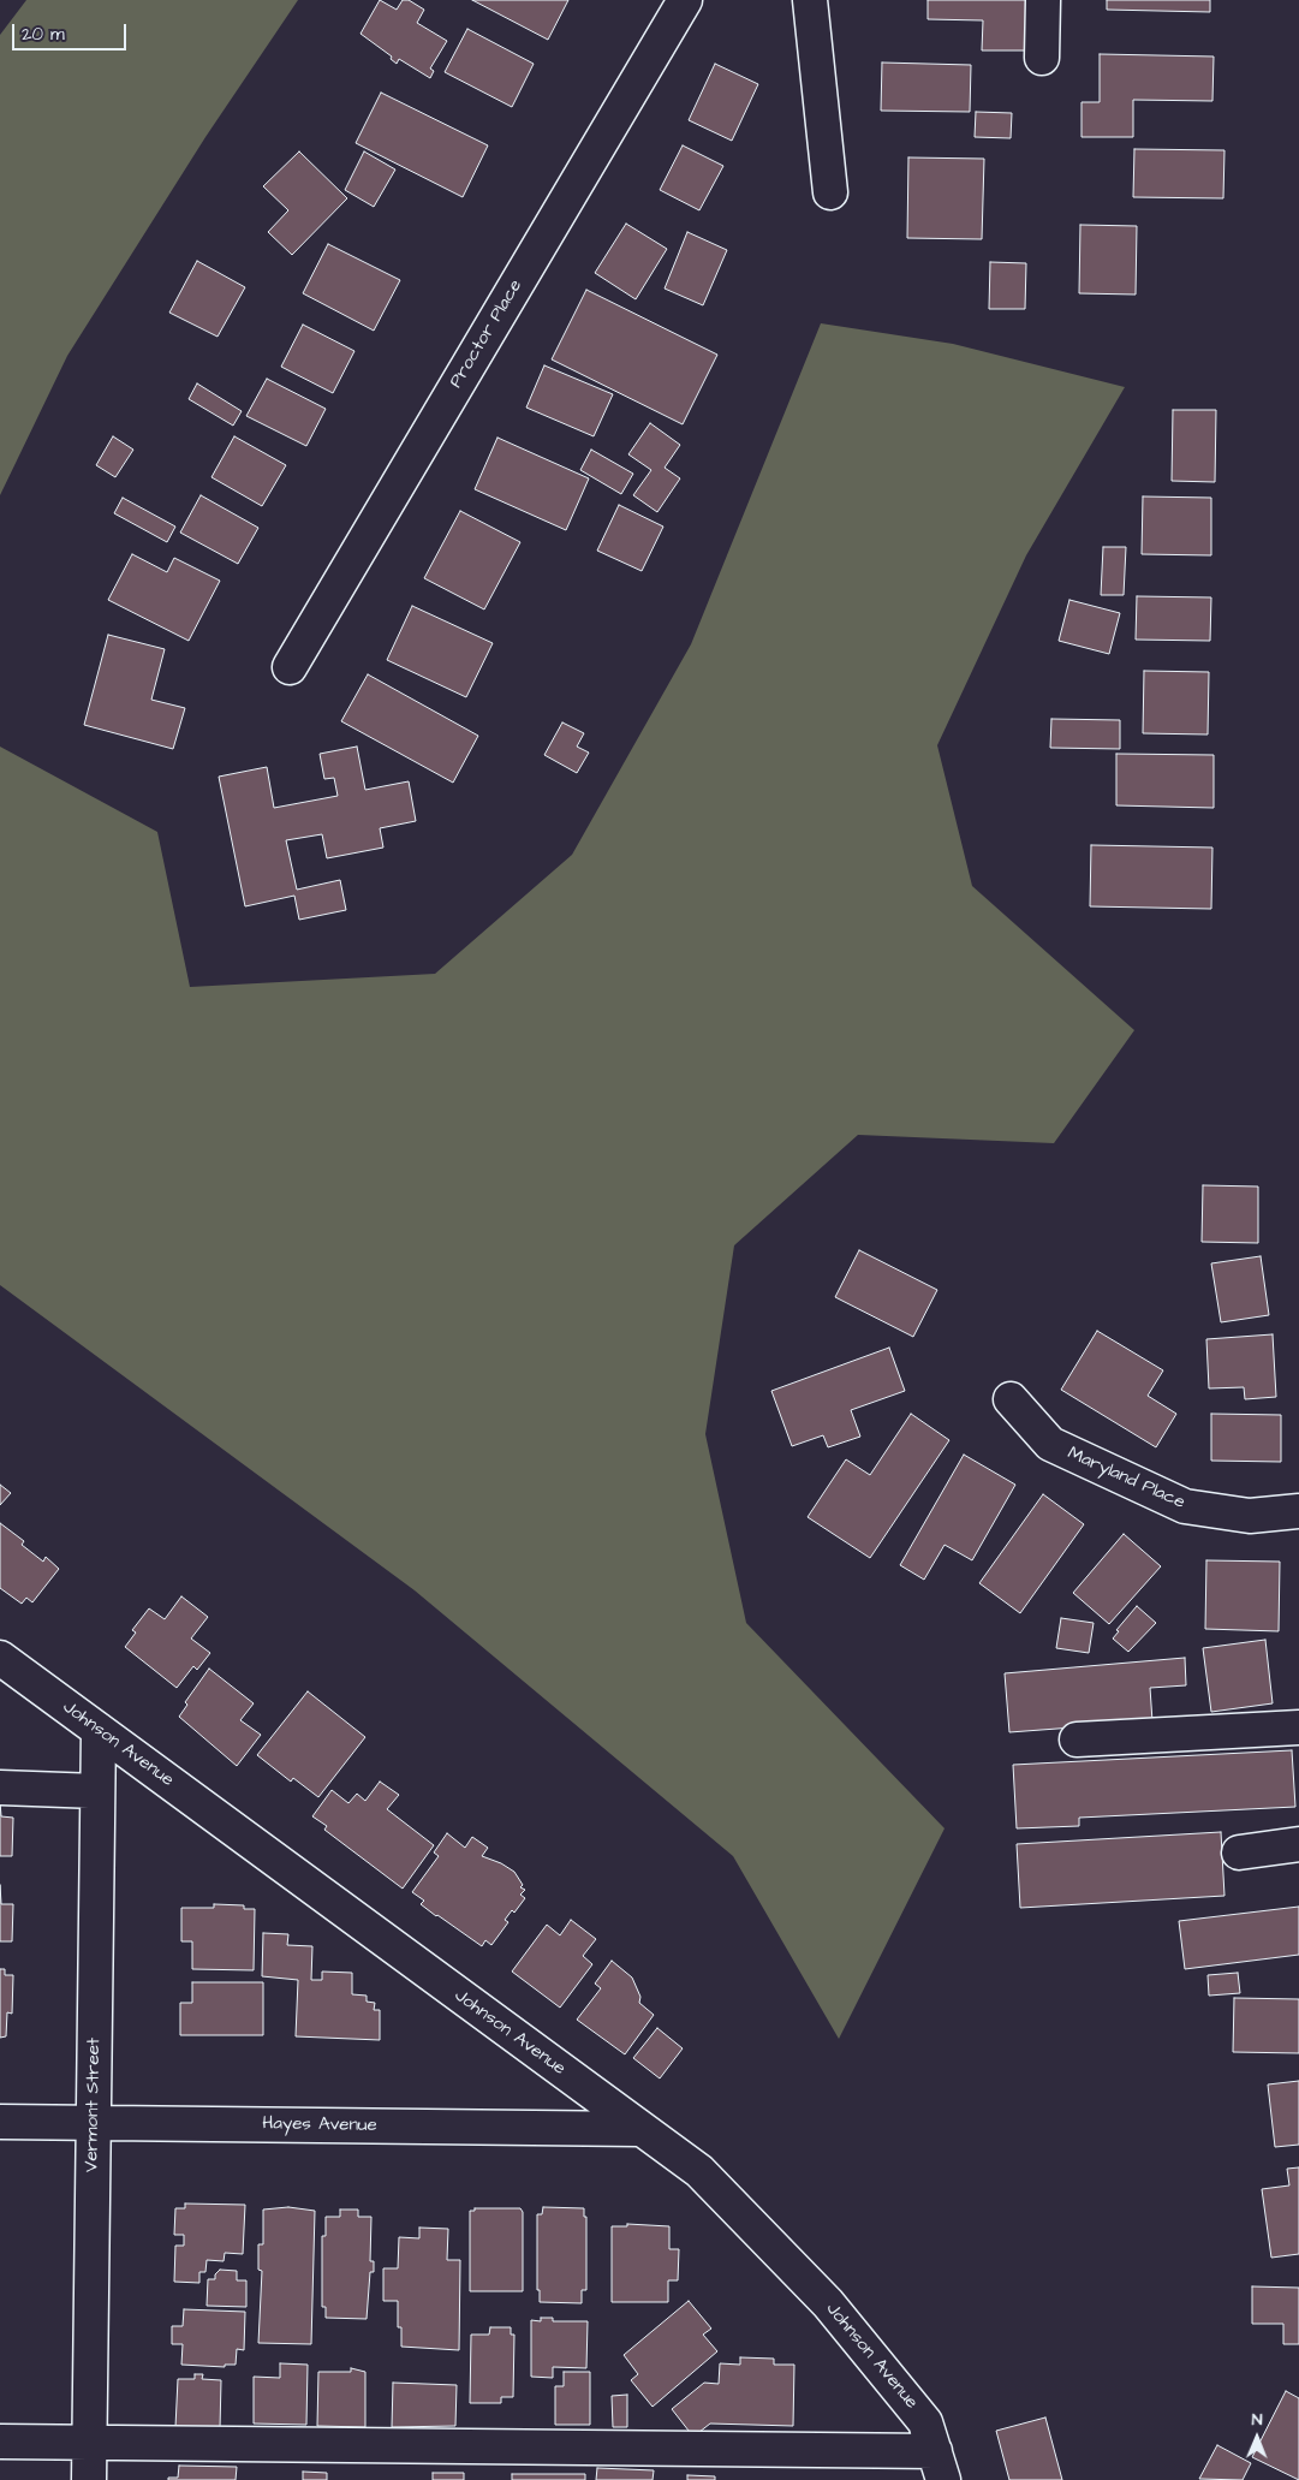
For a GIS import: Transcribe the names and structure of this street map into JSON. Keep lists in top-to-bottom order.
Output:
{
  "streets": {
    "street": [
      "Proctor Place",
      "Maryland Place",
      "Johnson Avenue",
      "Vermont Street",
      "Hayes Avenue"
    ]
  },
  "crossings": [
    ["Johnson Avenue", "Vermont Street"],
    ["Johnson Avenue", "Hayes Avenue"],
    ["Vermont Street", "Hayes Avenue"]
  ],
  "scale_bar": "20 m",
  "north": "top"
}
